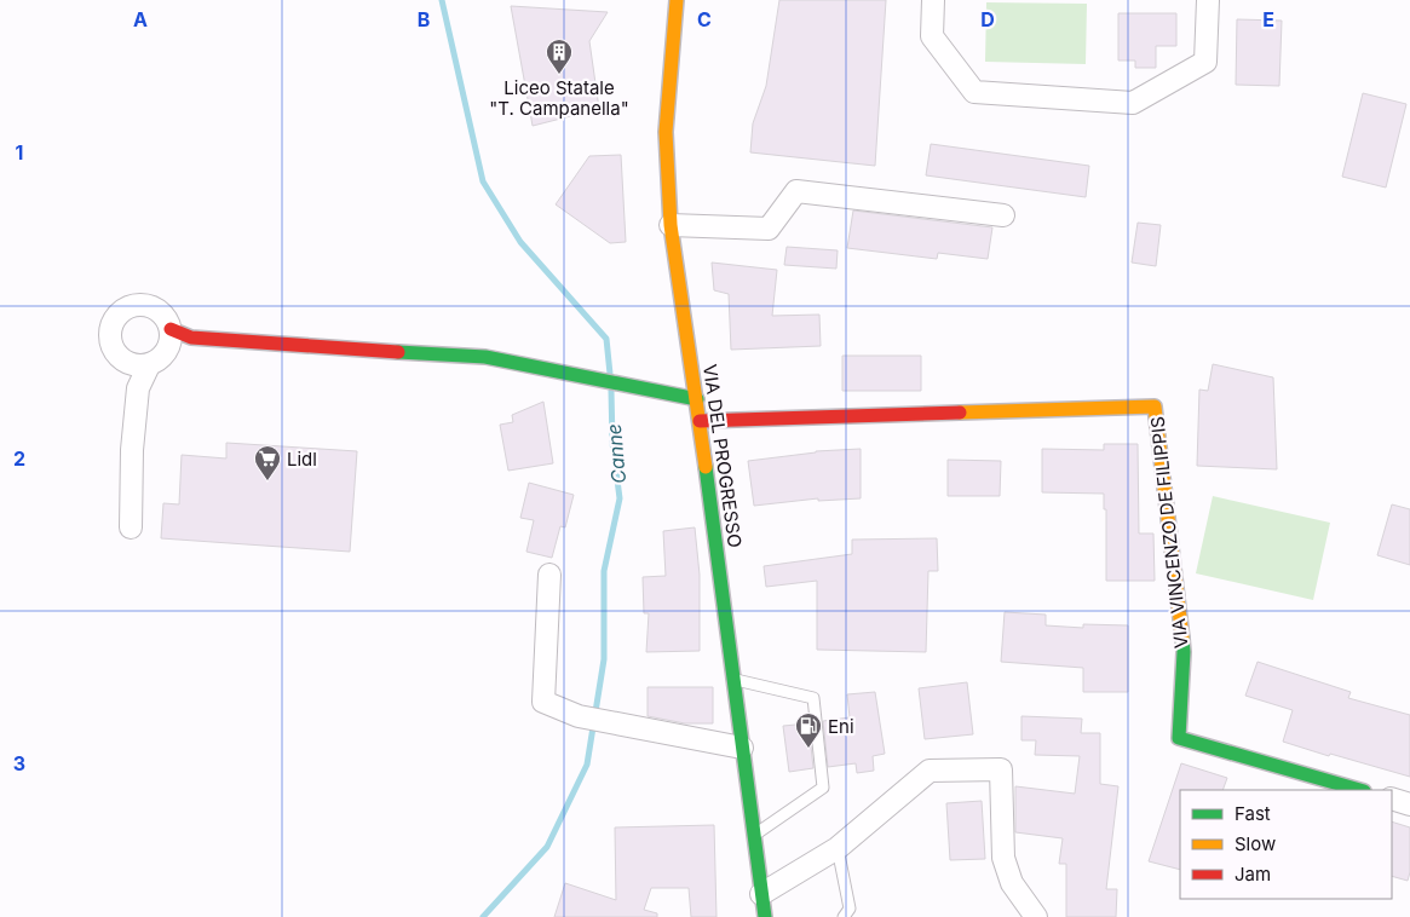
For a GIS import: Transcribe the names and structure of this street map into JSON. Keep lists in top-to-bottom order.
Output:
{
  "streets": {
    "street": ["VIA DEL PROGRESSO", "VIA VINCENZO DE FILIPPIS"]
  },
  "crossings": [
    ["VIA DEL PROGRESSO", "VIA VINCENZO DE FILIPPIS"]
  ],
  "water": ["Canne"],
  "places": {
    "building": ["Liceo Statale \"T. Campanella\""],
    "supermarket": ["Lidl"],
    "fuel station": ["Eni"]
  },
  "legend": ["Fast", "Slow", "Jam"],
  "grid": {
    "columns": [
      "A",
      "B",
      "C",
      "D",
      "E"
    ],
    "rows": ["1", "2", "3"]
  }
}
